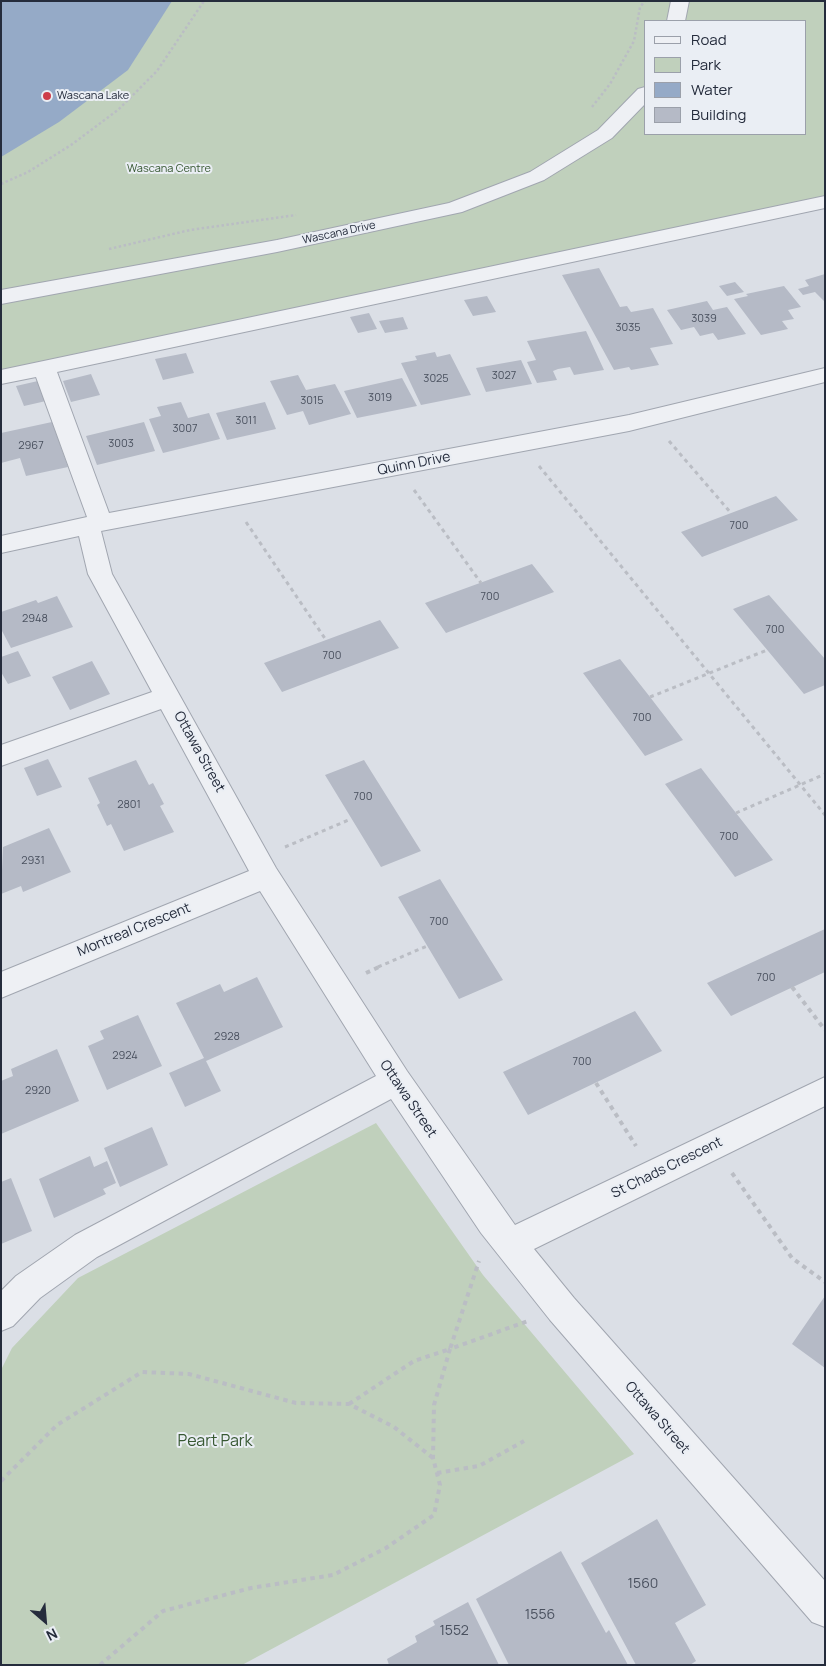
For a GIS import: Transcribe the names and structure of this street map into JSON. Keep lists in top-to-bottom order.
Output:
{
  "streets": {
    "street": [
      "Wascana Drive",
      "Quinn Drive",
      "Ottawa Street",
      "Montreal Crescent",
      "St Chads Crescent"
    ]
  },
  "crossings": [
    ["Quinn Drive", "Ottawa Street"],
    ["Ottawa Street", "Montreal Crescent"],
    ["Ottawa Street", "St Chads Crescent"]
  ],
  "parks": ["Wascana Centre", "Peart Park"],
  "places": ["Wascana Lake"],
  "house_numbers": [
    "3039",
    "3035",
    "3027",
    "3025",
    "3019",
    "3015",
    "3011",
    "3007",
    "3003",
    "2967",
    "700",
    "700",
    "2948",
    "700",
    "700",
    "700",
    "700",
    "2801",
    "700",
    "2931",
    "700",
    "700",
    "2928",
    "2924",
    "700",
    "2920",
    "1560",
    "1556",
    "1552"
  ],
  "legend": [
    "Road",
    "Park",
    "Water",
    "Building"
  ],
  "north": "bottom right"
}
